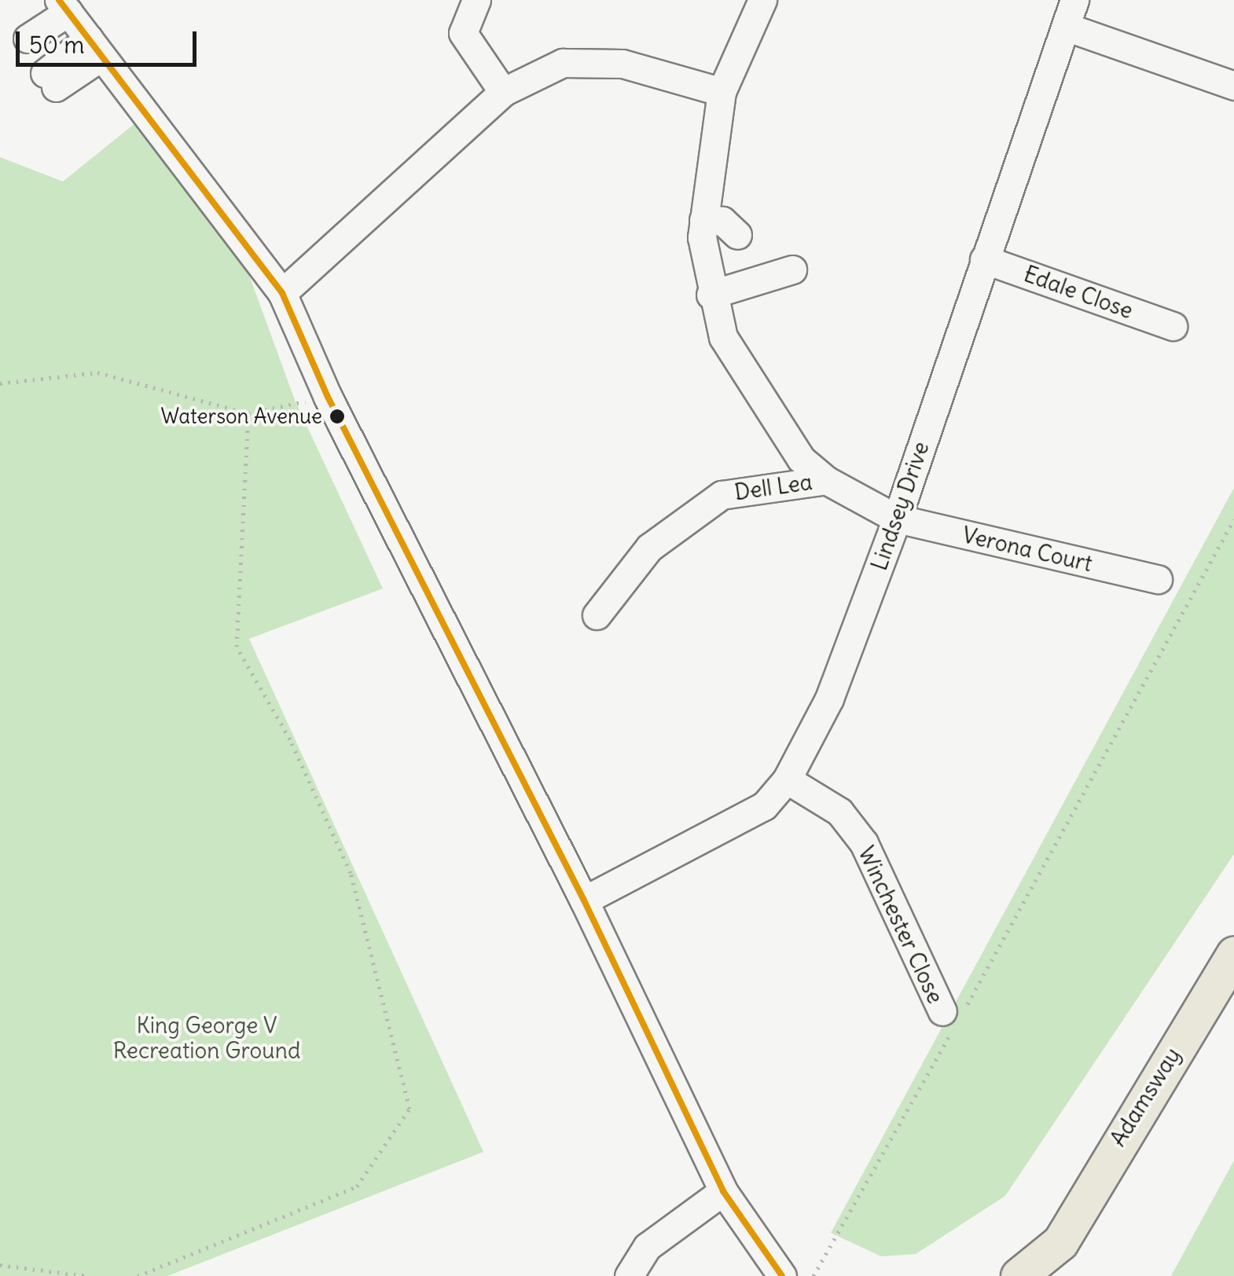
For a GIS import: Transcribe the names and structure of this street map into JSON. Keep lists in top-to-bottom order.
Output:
{
  "streets": {
    "main road": ["Adamsway"],
    "street": [
      "Edale Close",
      "Dell Lea",
      "Lindsey Drive",
      "Verona Court",
      "Winchester Close"
    ]
  },
  "crossings": [
    ["Edale Close", "Lindsey Drive"],
    ["Dell Lea", "Lindsey Drive"],
    ["Dell Lea", "Verona Court"],
    ["Lindsey Drive", "Verona Court"],
    ["Lindsey Drive", "Winchester Close"]
  ],
  "parks": ["King George V Recreation Ground"],
  "places": ["Waterson Avenue"],
  "scale_bar": "50 m"
}
